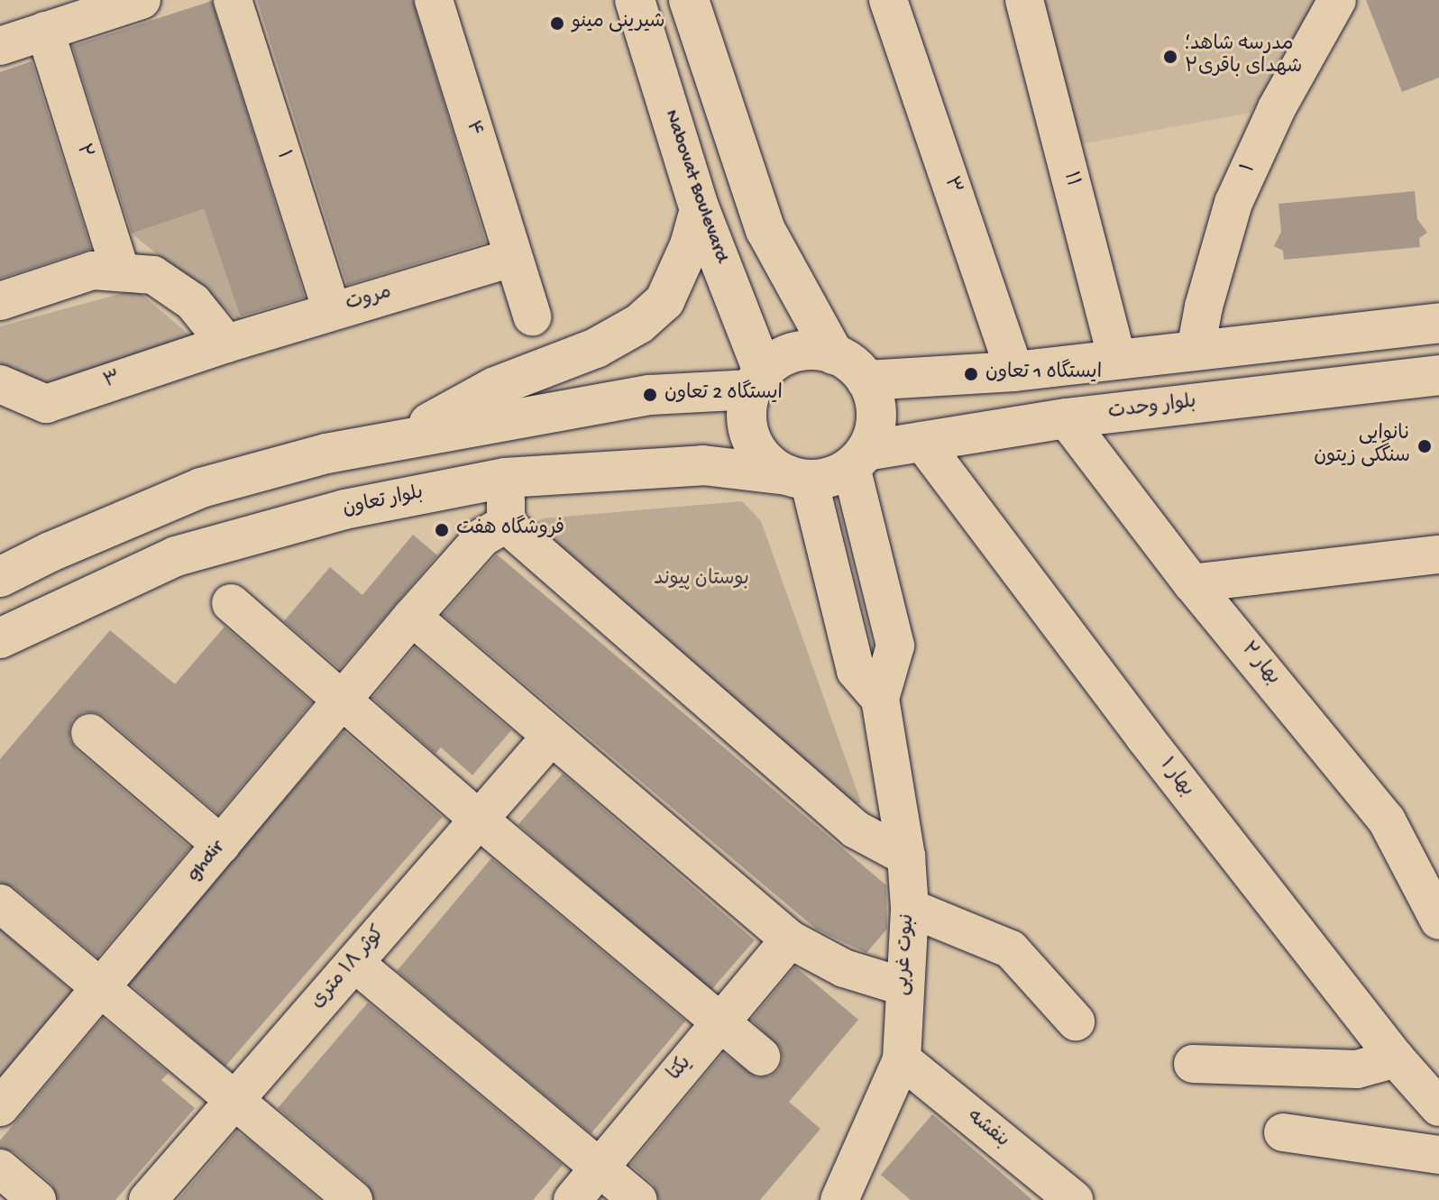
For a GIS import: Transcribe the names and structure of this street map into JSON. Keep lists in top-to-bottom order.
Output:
{
  "streets": {
    "main road": ["Nabovat Boulevard", "بلوار وحدت", "بلوار تعاون"],
    "street": [
      "۴",
      "۲",
      "۱",
      "۱۱",
      "۳",
      "مروت",
      "بهار ۲",
      "بهار ۱",
      "ghdir",
      "نبوت غربی",
      "کوثر ۱۸ متری",
      "یکتا",
      "بنفشه"
    ]
  },
  "crossings": [
    ["۴", "مروت"],
    ["۱", "مروت"],
    ["۳", "مروت"],
    ["Nabovat Boulevard", "بلوار وحدت"],
    ["Nabovat Boulevard", "بلوار تعاون"],
    ["Nabovat Boulevard", "نبوت غربی"],
    ["بلوار وحدت", "بلوار تعاون"],
    ["بلوار وحدت", "بهار ۲"],
    ["بلوار وحدت", "بهار ۱"],
    ["بلوار وحدت", "نبوت غربی"],
    ["بلوار تعاون", "نبوت غربی"],
    ["نبوت غربی", "بنفشه"]
  ],
  "parks": ["بوستان پیوند"],
  "places": [
    "شیرینی مینو",
    "مدرسه شاهد؛ شهدای باقری۲",
    "ایستگاه 1 تعاون",
    "ایستگاه 2 تعاون",
    "نانوایی سنگکی زیتون",
    "فروشگاه هفت"
  ]
}
